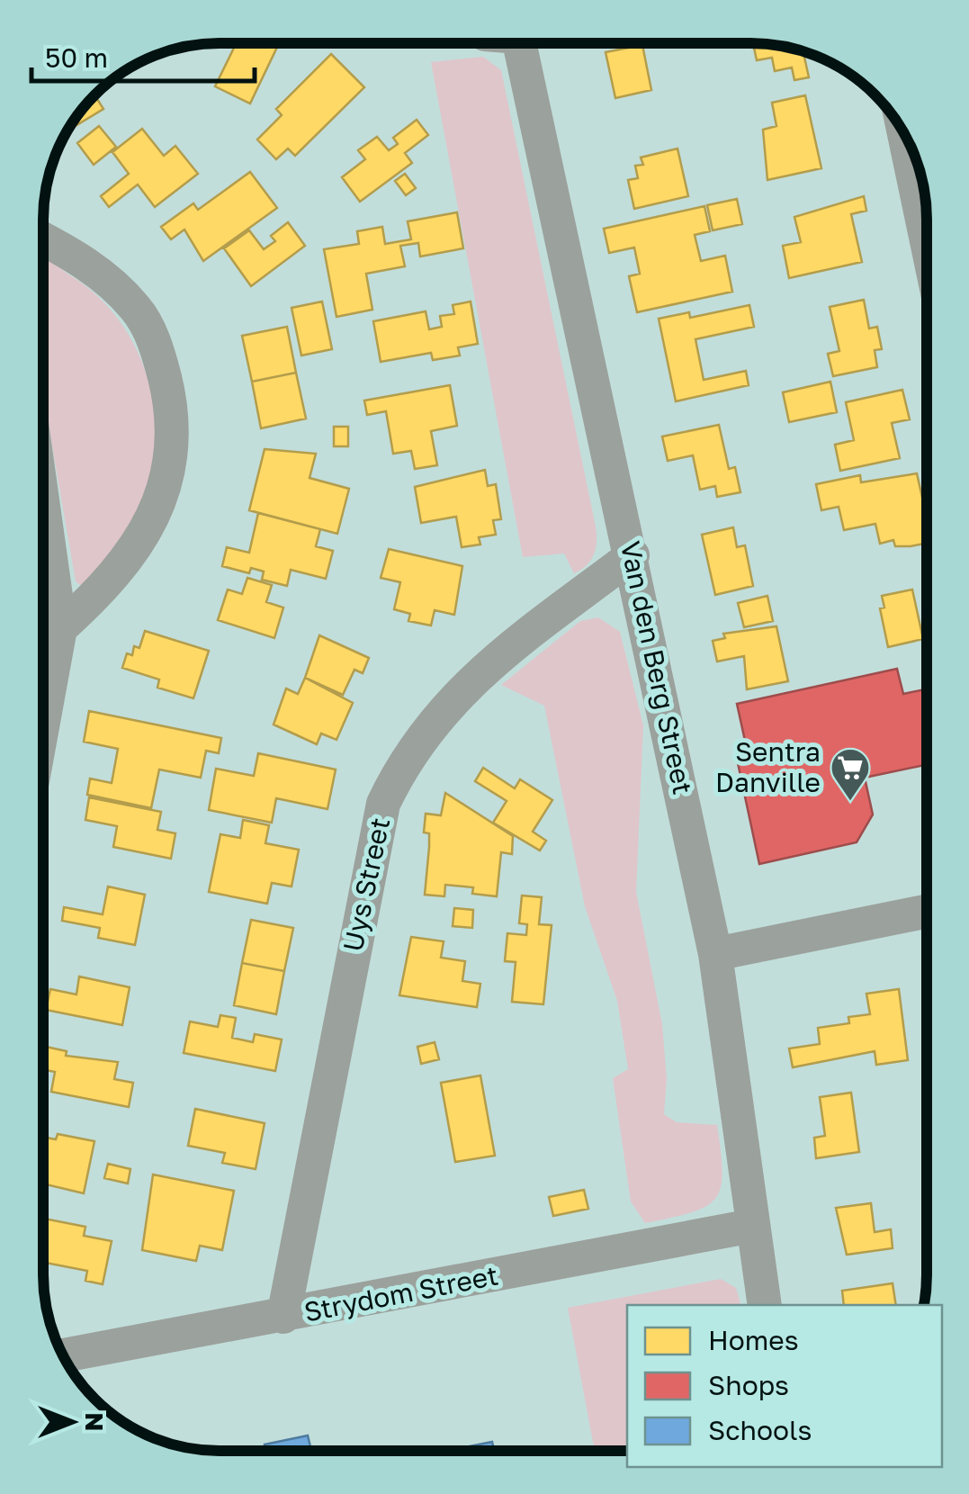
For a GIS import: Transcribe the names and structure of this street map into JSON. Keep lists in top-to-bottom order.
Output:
{
  "streets": {
    "street": ["Van den Berg Street", "Uys Street", "Strydom Street"]
  },
  "crossings": [
    ["Van den Berg Street", "Uys Street"],
    ["Van den Berg Street", "Strydom Street"],
    ["Uys Street", "Strydom Street"]
  ],
  "places": {
    "supermarket": ["Sentra Danville"]
  },
  "legend": ["Homes", "Shops", "Schools"],
  "scale_bar": "50 m",
  "north": "right"
}
